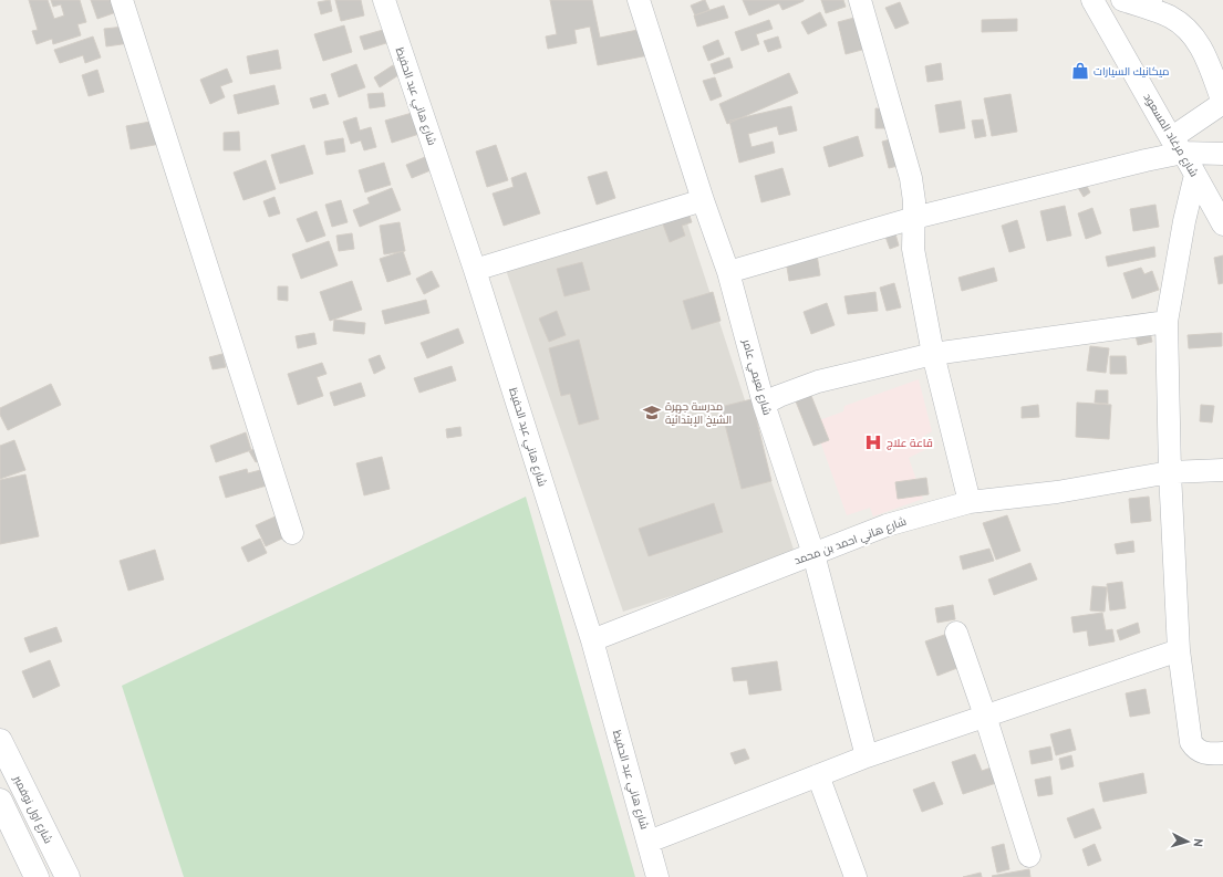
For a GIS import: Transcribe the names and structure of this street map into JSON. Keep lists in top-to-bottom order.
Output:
{
  "streets": {
    "main road": ["شارع اول نوفمبر"],
    "street": [
      "شارع هاني عبد الحفيظ",
      "شارع مرغاد المسعود",
      "شارع نعيمي عامر",
      "شارع هاني احمد بن محمد"
    ]
  },
  "crossings": [
    ["شارع هاني عبد الحفيظ", "شارع هاني احمد بن محمد"],
    ["شارع نعيمي عامر", "شارع هاني احمد بن محمد"]
  ],
  "places": {
    "shop": ["ميكانيك السيارات"],
    "school or university": ["مدرسة جهرة الشيخ الإبتدائية"],
    "hospital": ["قاعة علاج"]
  },
  "north": "right"
}
